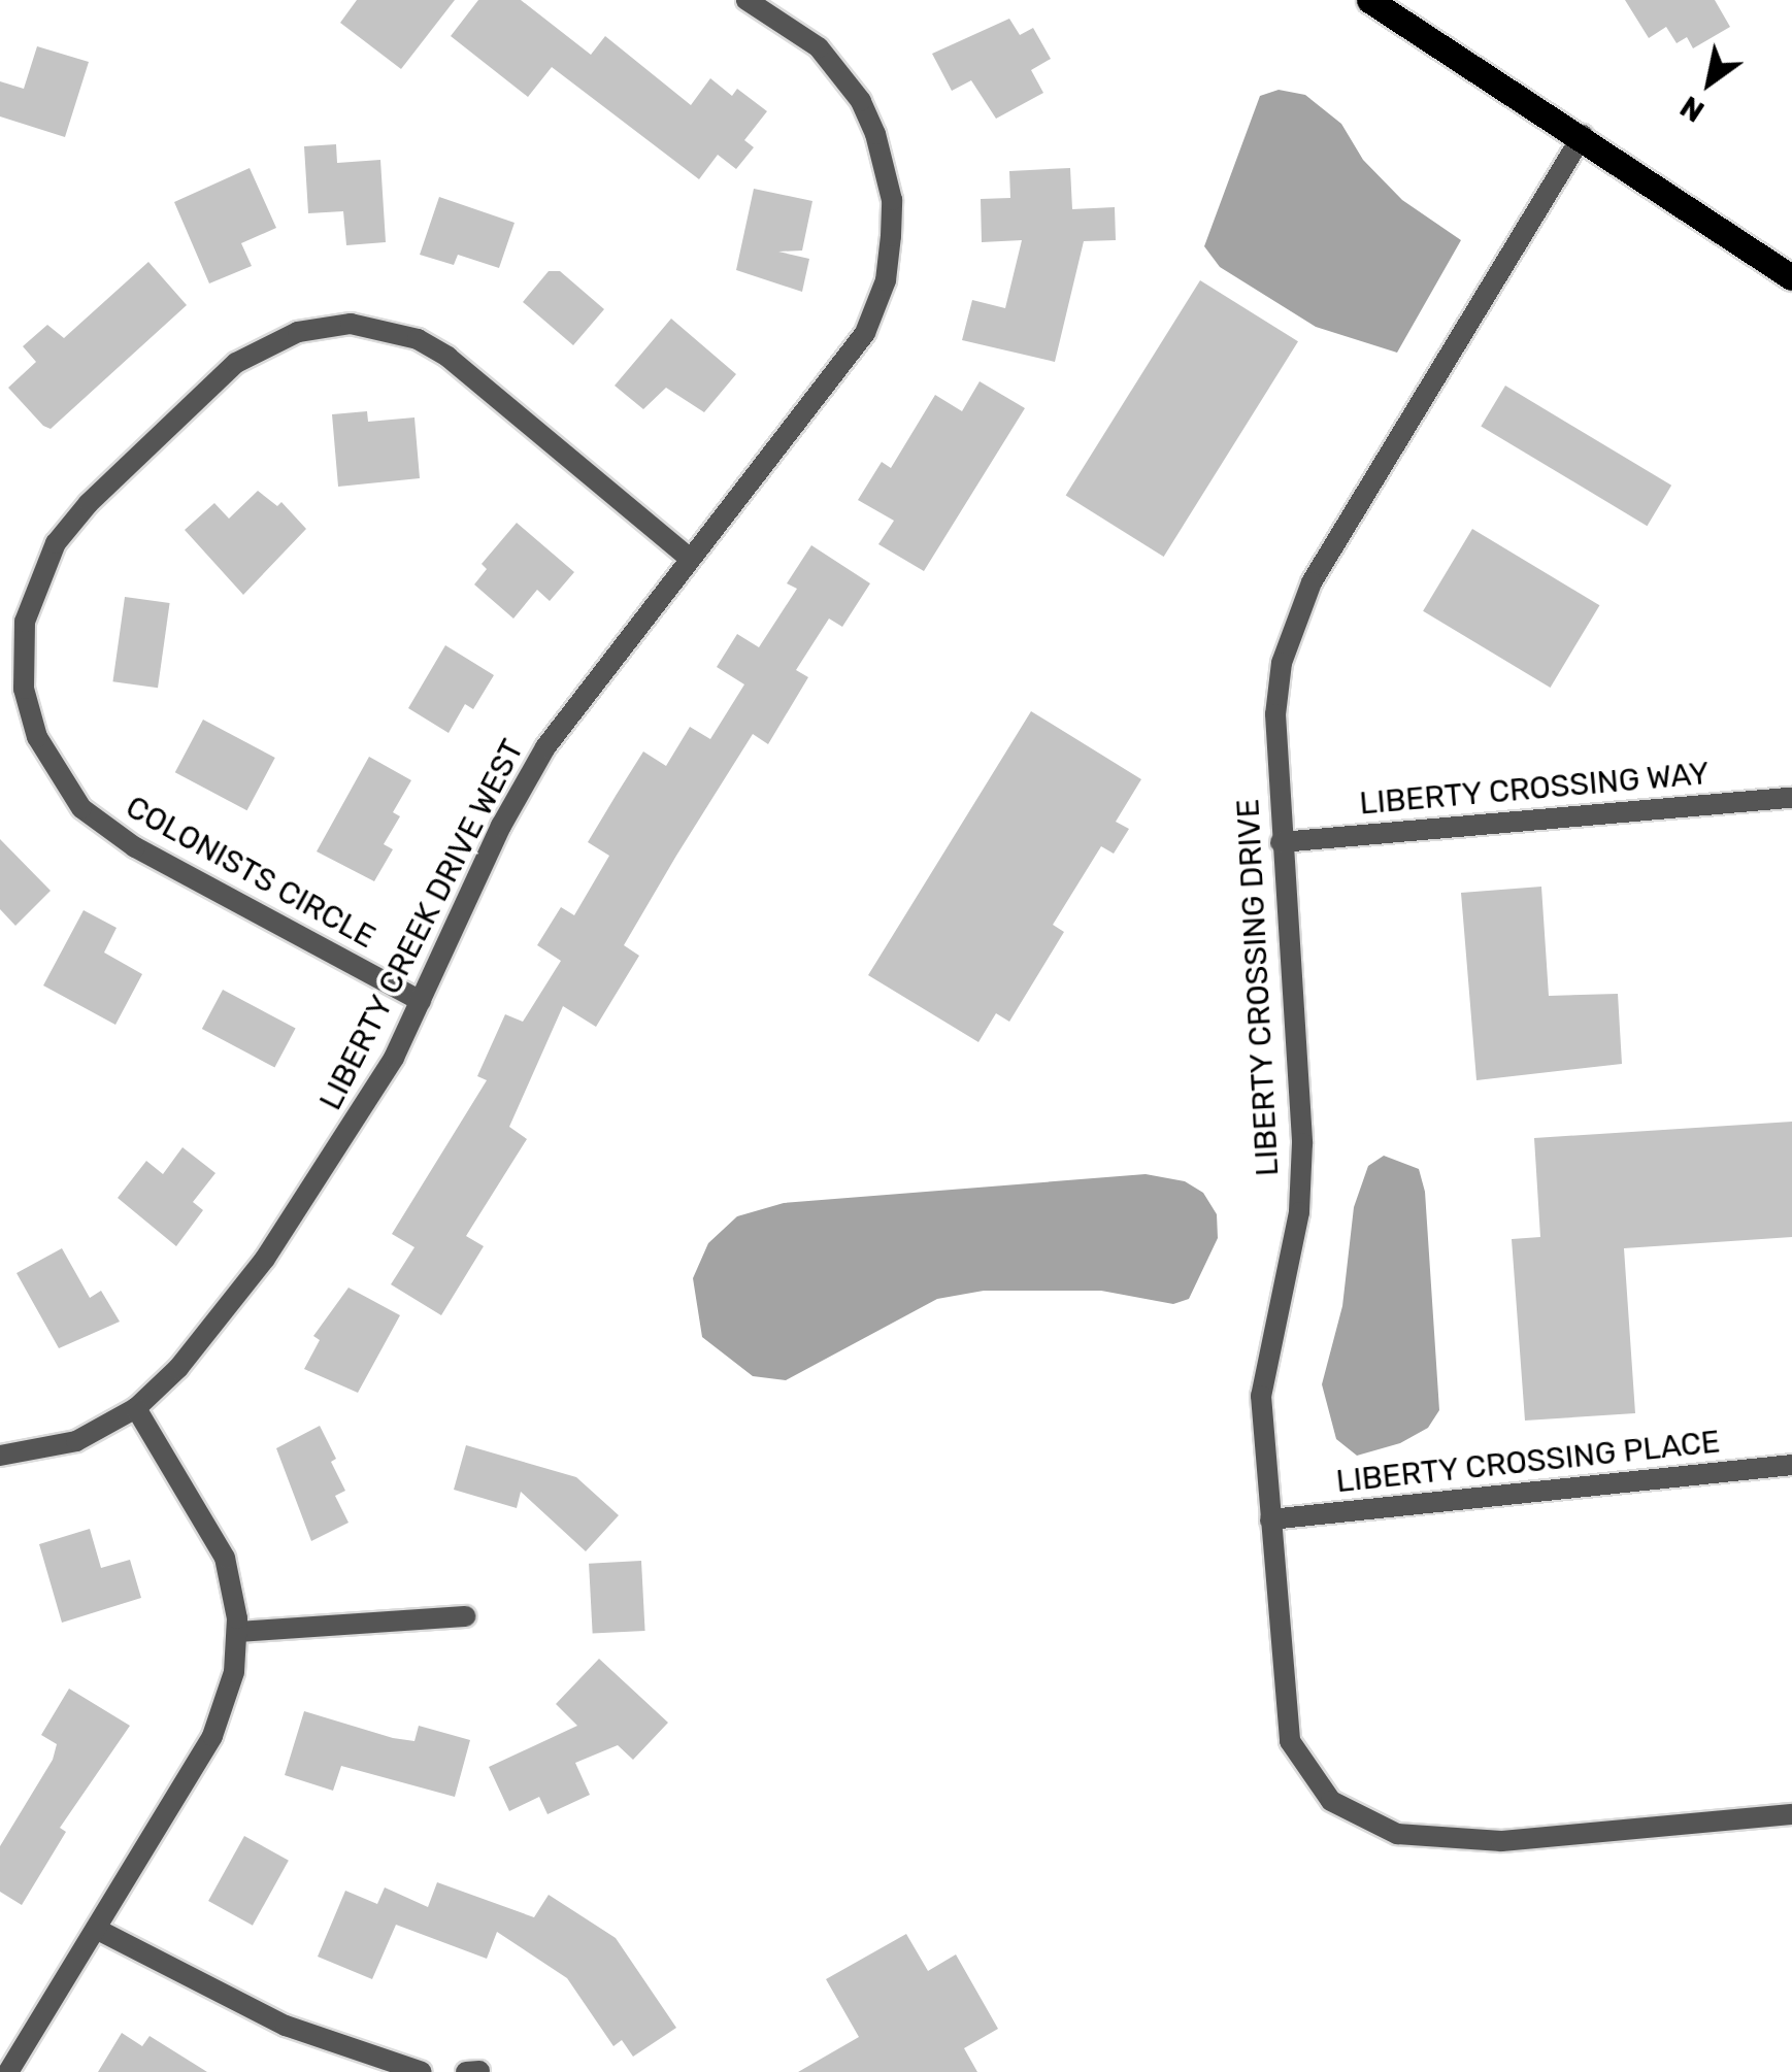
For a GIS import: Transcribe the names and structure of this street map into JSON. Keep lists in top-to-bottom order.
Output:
{
  "streets": {
    "street": [
      "LIBERTY CROSSING WAY",
      "COLONISTS CIRCLE",
      "LIBERTY CREEK DRIVE WEST",
      "LIBERTY CROSSING DRIVE",
      "LIBERTY CROSSING PLACE"
    ]
  },
  "crossings": [
    ["LIBERTY CROSSING WAY", "LIBERTY CROSSING DRIVE"],
    ["COLONISTS CIRCLE", "LIBERTY CREEK DRIVE WEST"],
    ["LIBERTY CROSSING DRIVE", "LIBERTY CROSSING PLACE"]
  ],
  "north": "bottom left"
}
